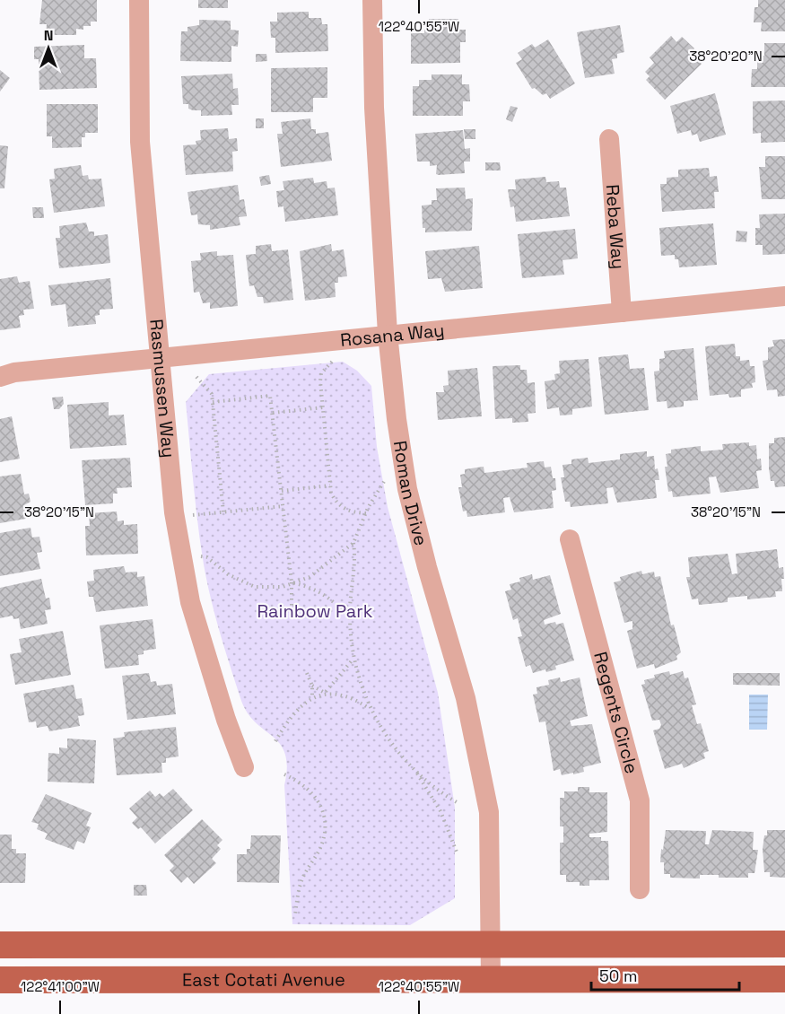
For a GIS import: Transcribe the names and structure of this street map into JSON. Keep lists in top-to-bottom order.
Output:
{
  "streets": {
    "main road": ["East Cotati Avenue"],
    "street": [
      "Reba Way",
      "Rosana Way",
      "Rasmussen Way",
      "Roman Drive",
      "Regents Circle"
    ]
  },
  "crossings": [
    ["Reba Way", "Rosana Way"],
    ["Rosana Way", "Rasmussen Way"],
    ["Rosana Way", "Roman Drive"],
    ["Roman Drive", "East Cotati Avenue"]
  ],
  "parks": ["Rainbow Park"],
  "scale_bar": "50 m",
  "north": "top",
  "coordinates": [
    "122°40'55\"W",
    "38°20'20\"N",
    "38°20'15\"N",
    "122°41'00\"W"
  ]
}
